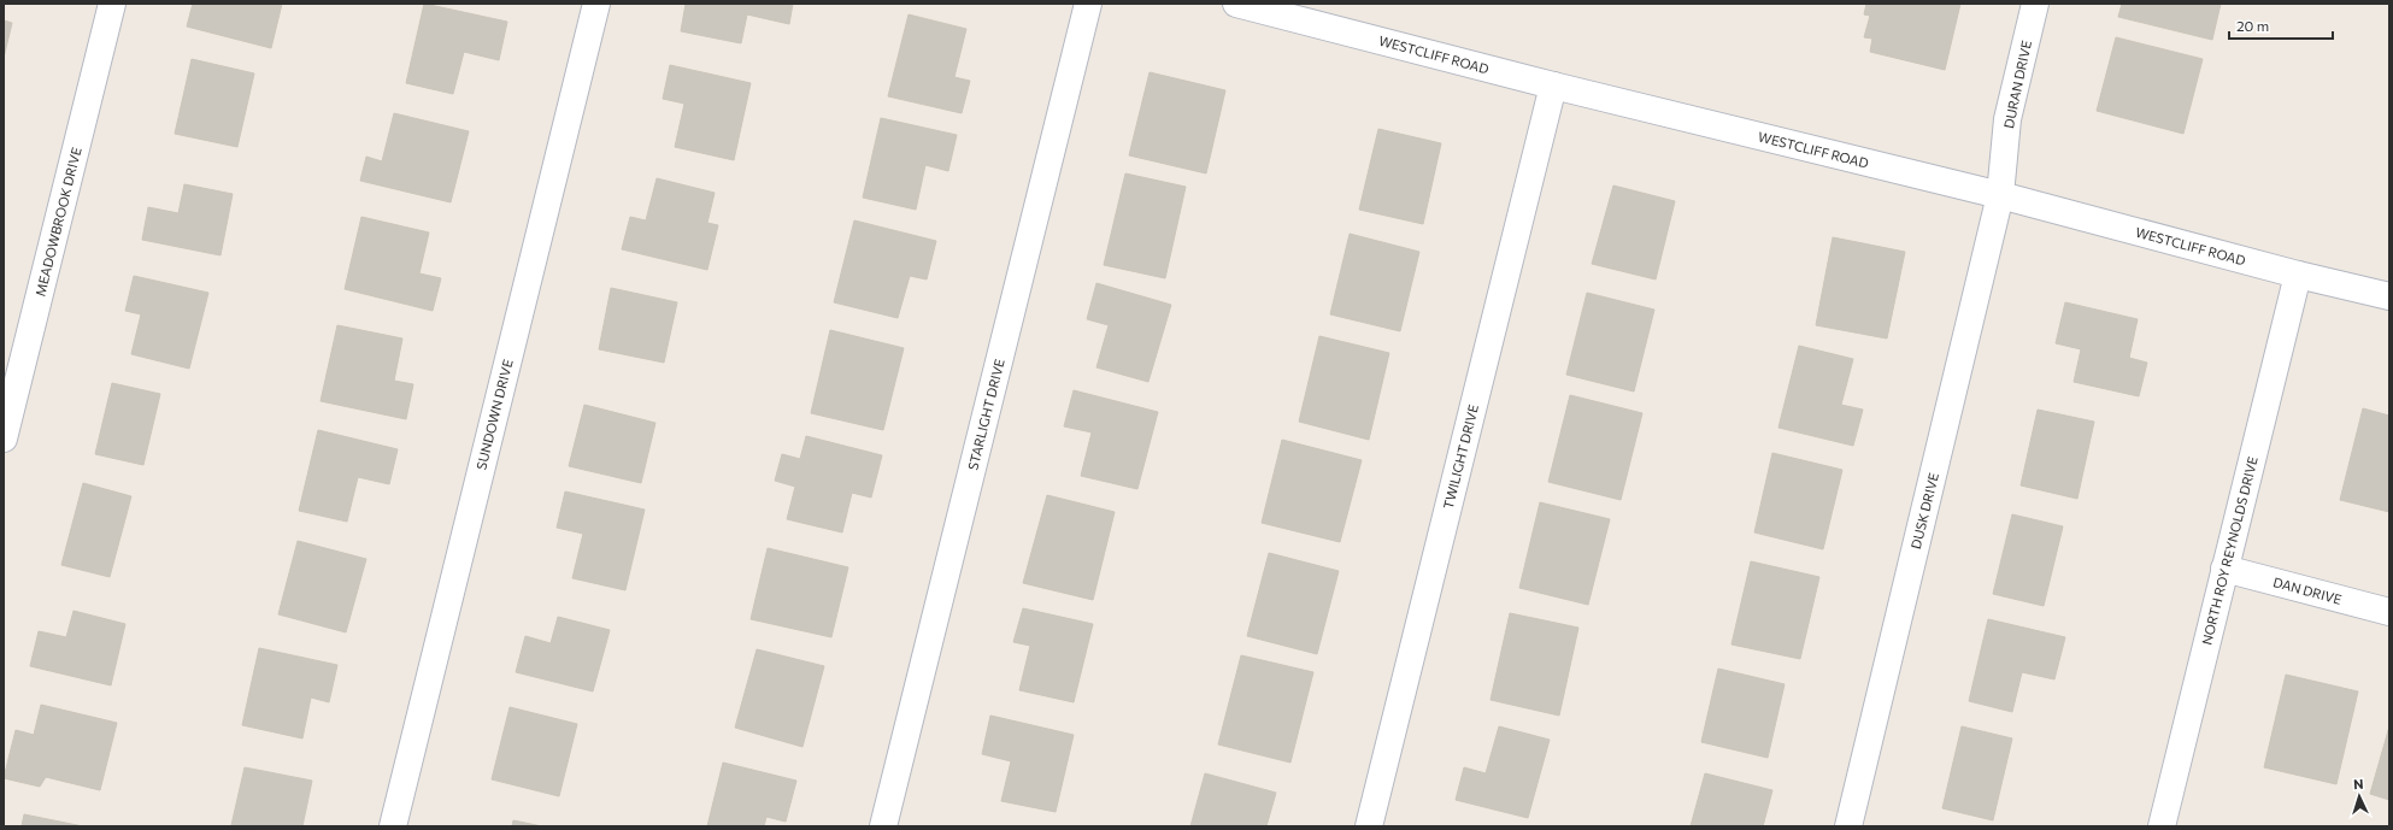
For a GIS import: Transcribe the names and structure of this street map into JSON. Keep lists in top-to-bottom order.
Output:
{
  "streets": {
    "street": [
      "WESTCLIFF ROAD",
      "DURAN DRIVE",
      "MEADOWBROOK DRIVE",
      "SUNDOWN DRIVE",
      "STARLIGHT DRIVE",
      "TWILIGHT DRIVE",
      "DUSK DRIVE",
      "NORTH ROY REYNOLDS DRIVE",
      "DAN DRIVE"
    ]
  },
  "crossings": [
    ["WESTCLIFF ROAD", "DURAN DRIVE"],
    ["WESTCLIFF ROAD", "TWILIGHT DRIVE"],
    ["WESTCLIFF ROAD", "DUSK DRIVE"],
    ["WESTCLIFF ROAD", "NORTH ROY REYNOLDS DRIVE"],
    ["DURAN DRIVE", "DUSK DRIVE"],
    ["NORTH ROY REYNOLDS DRIVE", "DAN DRIVE"]
  ],
  "scale_bar": "20 m",
  "north": "top"
}
